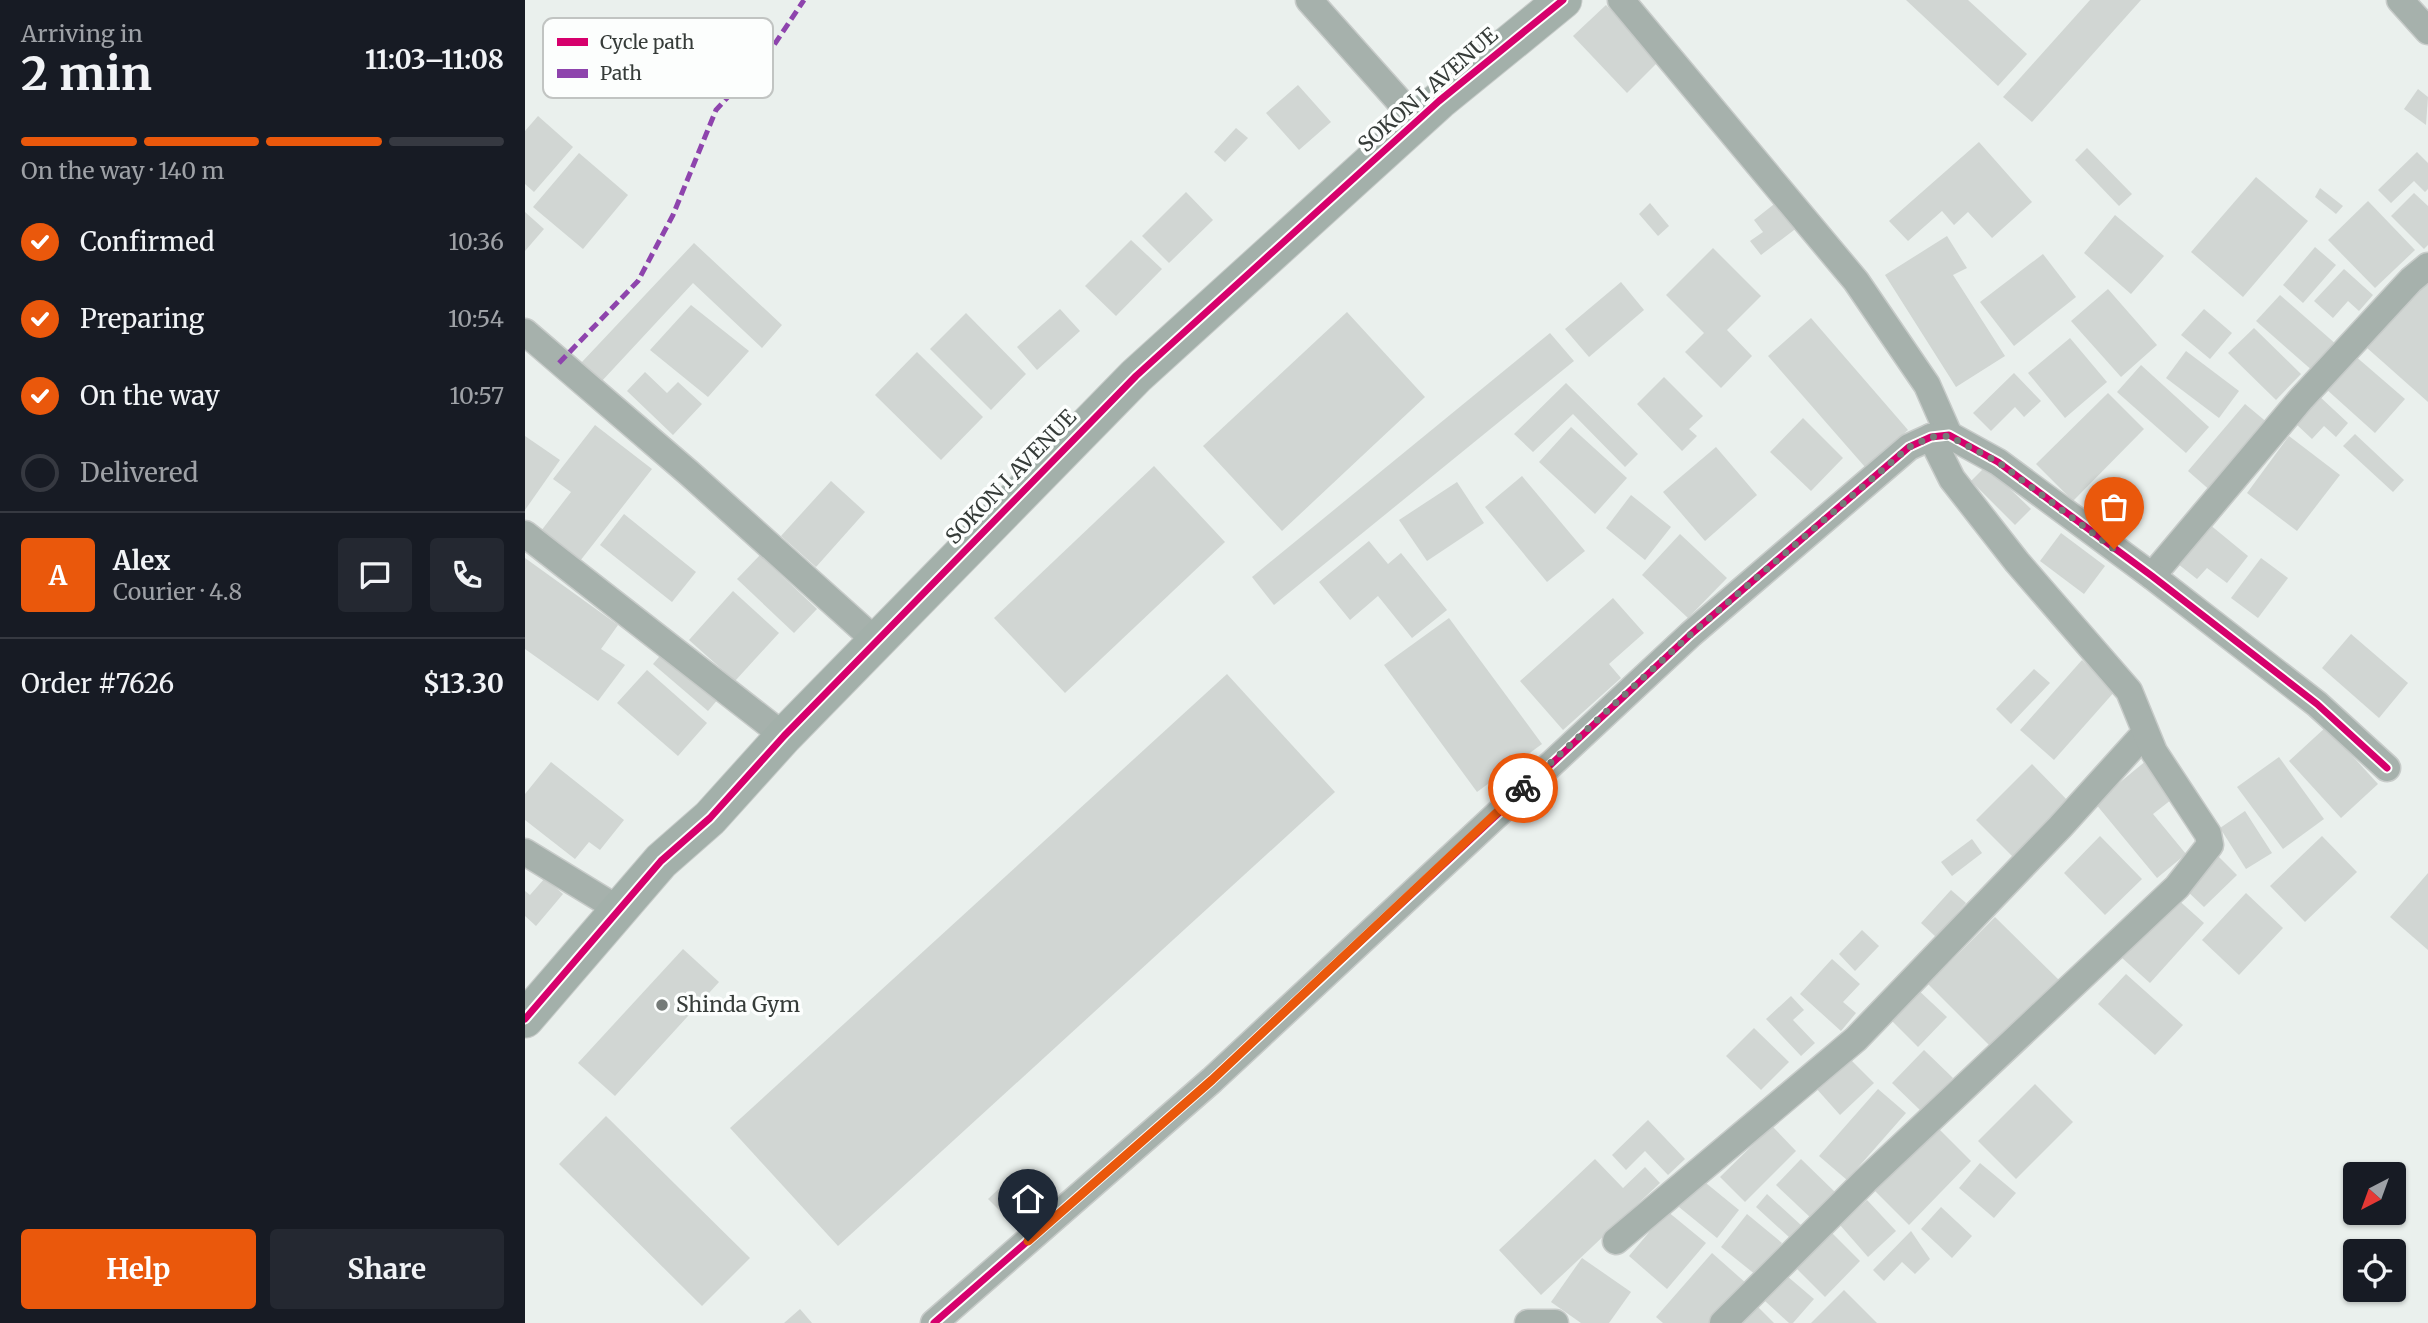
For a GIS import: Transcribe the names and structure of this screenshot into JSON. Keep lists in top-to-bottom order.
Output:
{
  "streets": {
    "street": ["SOKON I AVENUE"]
  },
  "places": ["Shinda Gym"],
  "legend": ["Cycle path", "Path"],
  "north": "bottom left",
  "page": {
    "heading": ["2 min", "Arriving in", "11:03–11:08"],
    "panel": [
      "Alex",
      "Courier · 4.8",
      "Order #7626",
      "$13.30"
    ],
    "bar": "On the way · 140 m",
    "list": [
      ["Confirmed", "10:36"],
      ["Preparing", "10:54"],
      ["On the way", "10:57"],
      "Delivered"
    ],
    "round": "A",
    "buttons": ["Help", "Share"]
  }
}
